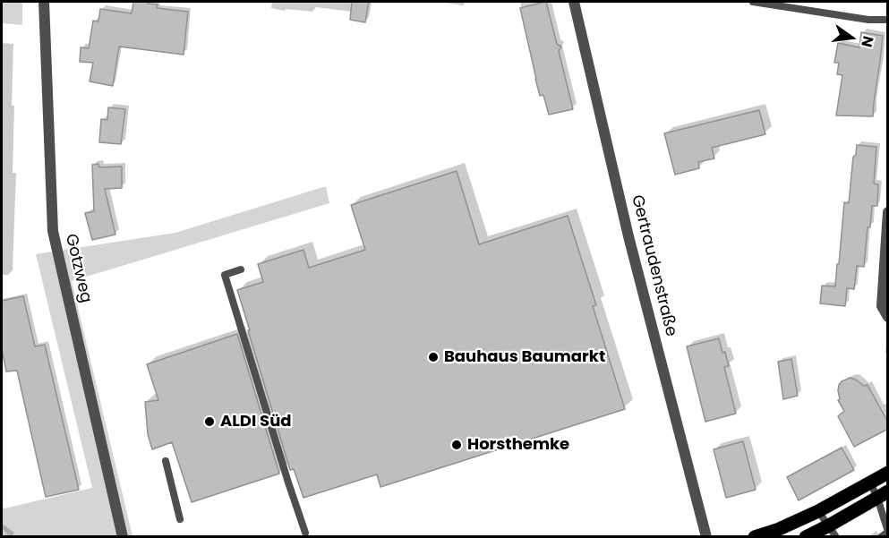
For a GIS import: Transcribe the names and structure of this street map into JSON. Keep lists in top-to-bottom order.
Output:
{
  "streets": {
    "street": ["Gertraudenstraße", "Gotzweg"]
  },
  "places": ["Bauhaus Baumarkt", "ALDI Süd", "Horsthemke"],
  "north": "right"
}
